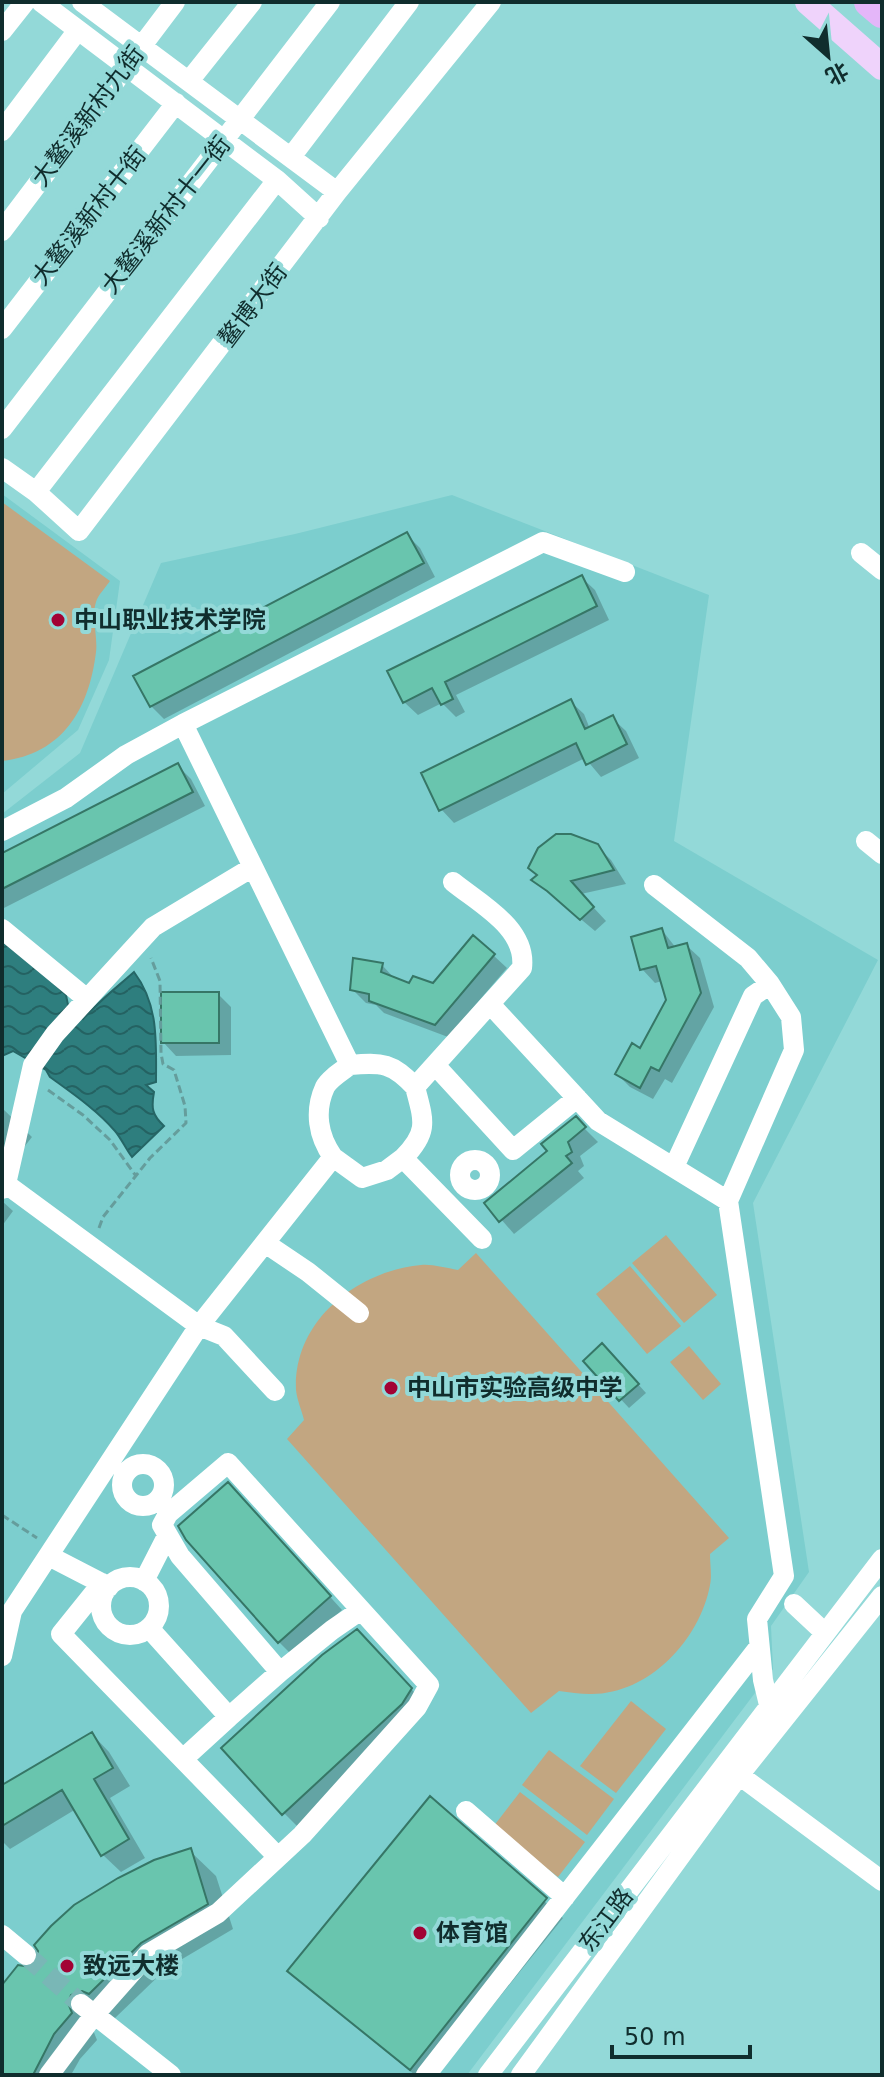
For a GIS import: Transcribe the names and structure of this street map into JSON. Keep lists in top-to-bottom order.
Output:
{
  "streets": {
    "street": [
      "大鳌溪新村九街",
      "大鳌溪新村十一街",
      "大鳌溪新村十街",
      "鳌博大街",
      "东江路"
    ]
  },
  "places": [
    "中山职业技术学院",
    "中山市实验高级中学",
    "体育馆",
    "致远大楼"
  ],
  "scale_bar": "50 m",
  "north": "bottom right"
}
